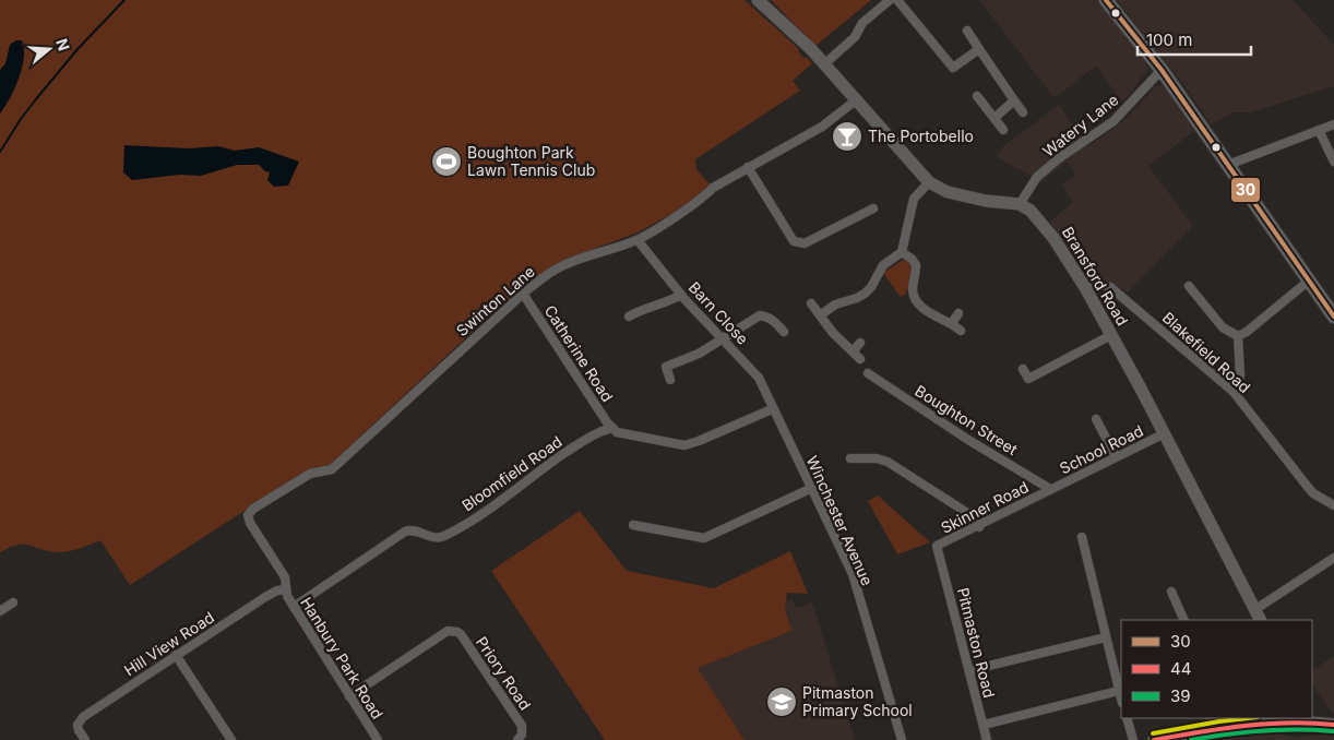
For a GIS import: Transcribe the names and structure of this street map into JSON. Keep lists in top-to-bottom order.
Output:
{
  "streets": {
    "main road": ["Bransford Road"],
    "street": [
      "Watery Lane",
      "Swinton Lane",
      "Barn Close",
      "Blakefield Road",
      "Catherine Road",
      "Boughton Street",
      "School Road",
      "Bloomfield Road",
      "Skinner Road",
      "Winchester Avenue",
      "Pitmaston Road",
      "Hill View Road",
      "Hanbury Park Road",
      "Priory Road"
    ]
  },
  "crossings": [
    ["Watery Lane", "Bransford Road"],
    ["Bransford Road", "Blakefield Road"],
    ["Bransford Road", "School Road"],
    ["Swinton Lane", "Barn Close"],
    ["Swinton Lane", "Catherine Road"],
    ["Swinton Lane", "Hill View Road"],
    ["Swinton Lane", "Hanbury Park Road"],
    ["Barn Close", "Winchester Avenue"],
    ["Catherine Road", "Bloomfield Road"],
    ["Boughton Street", "School Road"],
    ["Boughton Street", "Skinner Road"],
    ["School Road", "Skinner Road"],
    ["Bloomfield Road", "Hanbury Park Road"],
    ["Skinner Road", "Pitmaston Road"],
    ["Hill View Road", "Hanbury Park Road"],
    ["Hanbury Park Road", "Priory Road"]
  ],
  "places": {
    "bar": ["The Portobello"],
    "sports": ["Boughton Park Lawn Tennis Club"],
    "school or university": ["Pitmaston Primary School"]
  },
  "lines": ["transit line 30", "transit line 44", "transit line 39"],
  "legend": ["30", "44", "39"],
  "scale_bar": "100 m",
  "north": "right"
}
